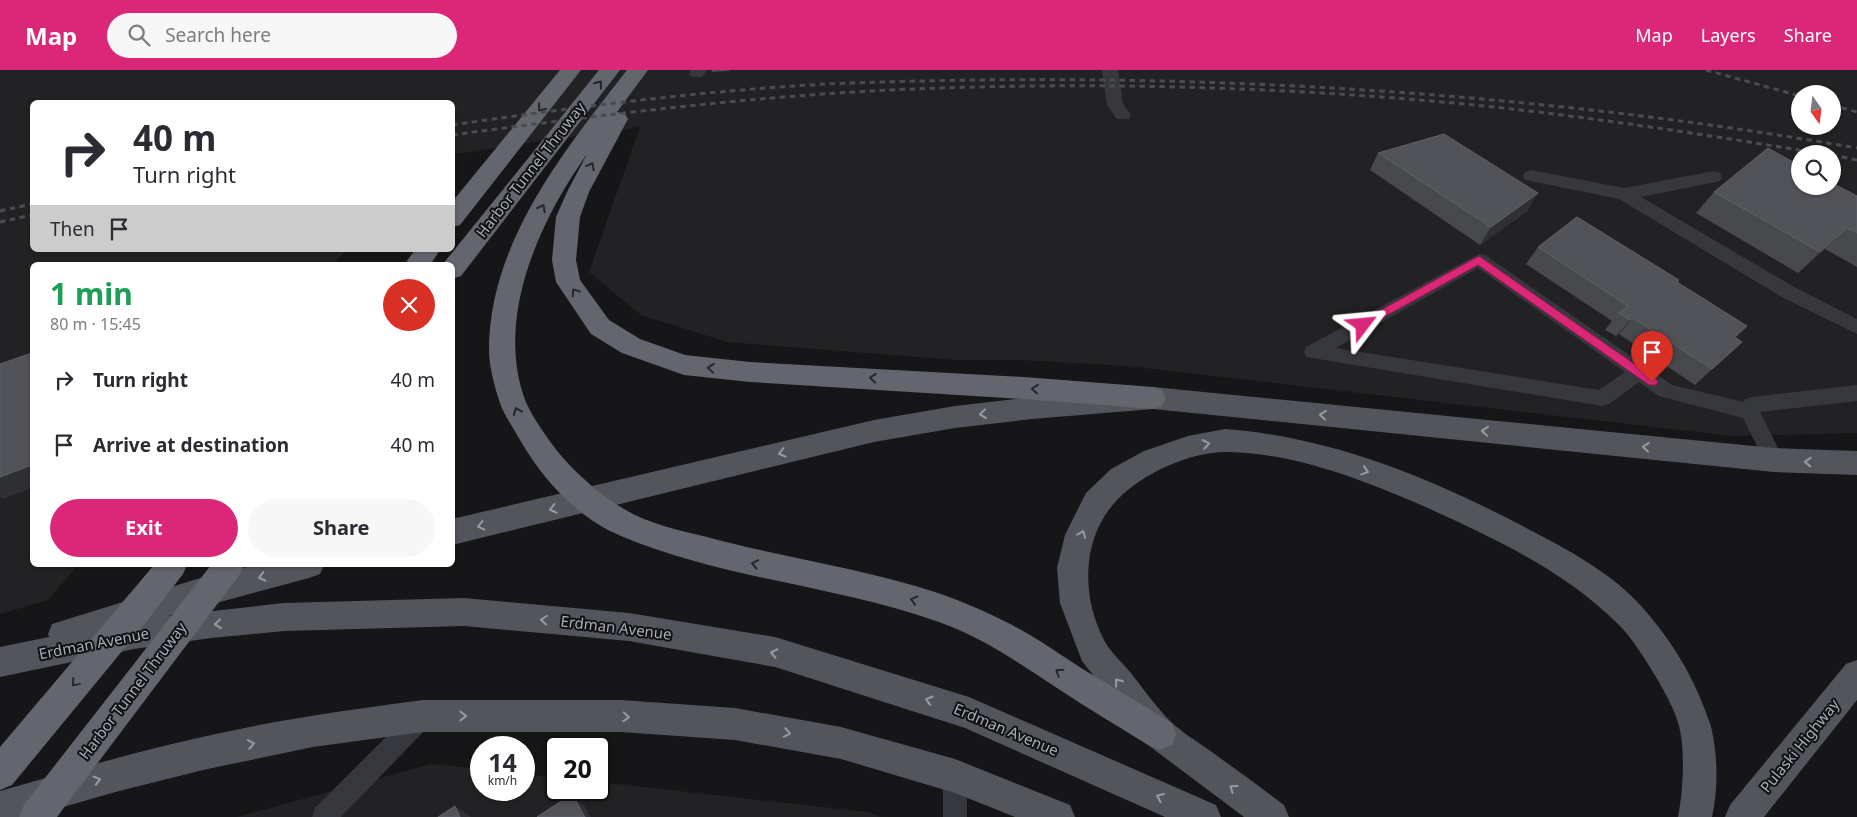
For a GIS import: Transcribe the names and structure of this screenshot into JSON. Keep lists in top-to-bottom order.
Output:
{
  "streets": {
    "highway": ["Harbor Tunnel Thruway"],
    "main road": ["Erdman Avenue", "Pulaski Highway"]
  },
  "north": "bottom",
  "page": {
    "header": "Map",
    "search": "Search here",
    "nav": ["Map", "Layers", "Share"],
    "turn": ["40 m", "Turn right"],
    "then": "Then",
    "heading": ["1 min", "80 m · 15:45"],
    "list": [
      {
        "name": "Turn right",
        "value": "40 m"
      },
      {
        "name": "Arrive at destination",
        "value": "40 m"
      }
    ],
    "buttons": ["Exit", "Share"],
    "speed": "14 km/h",
    "limit": "20"
  }
}
